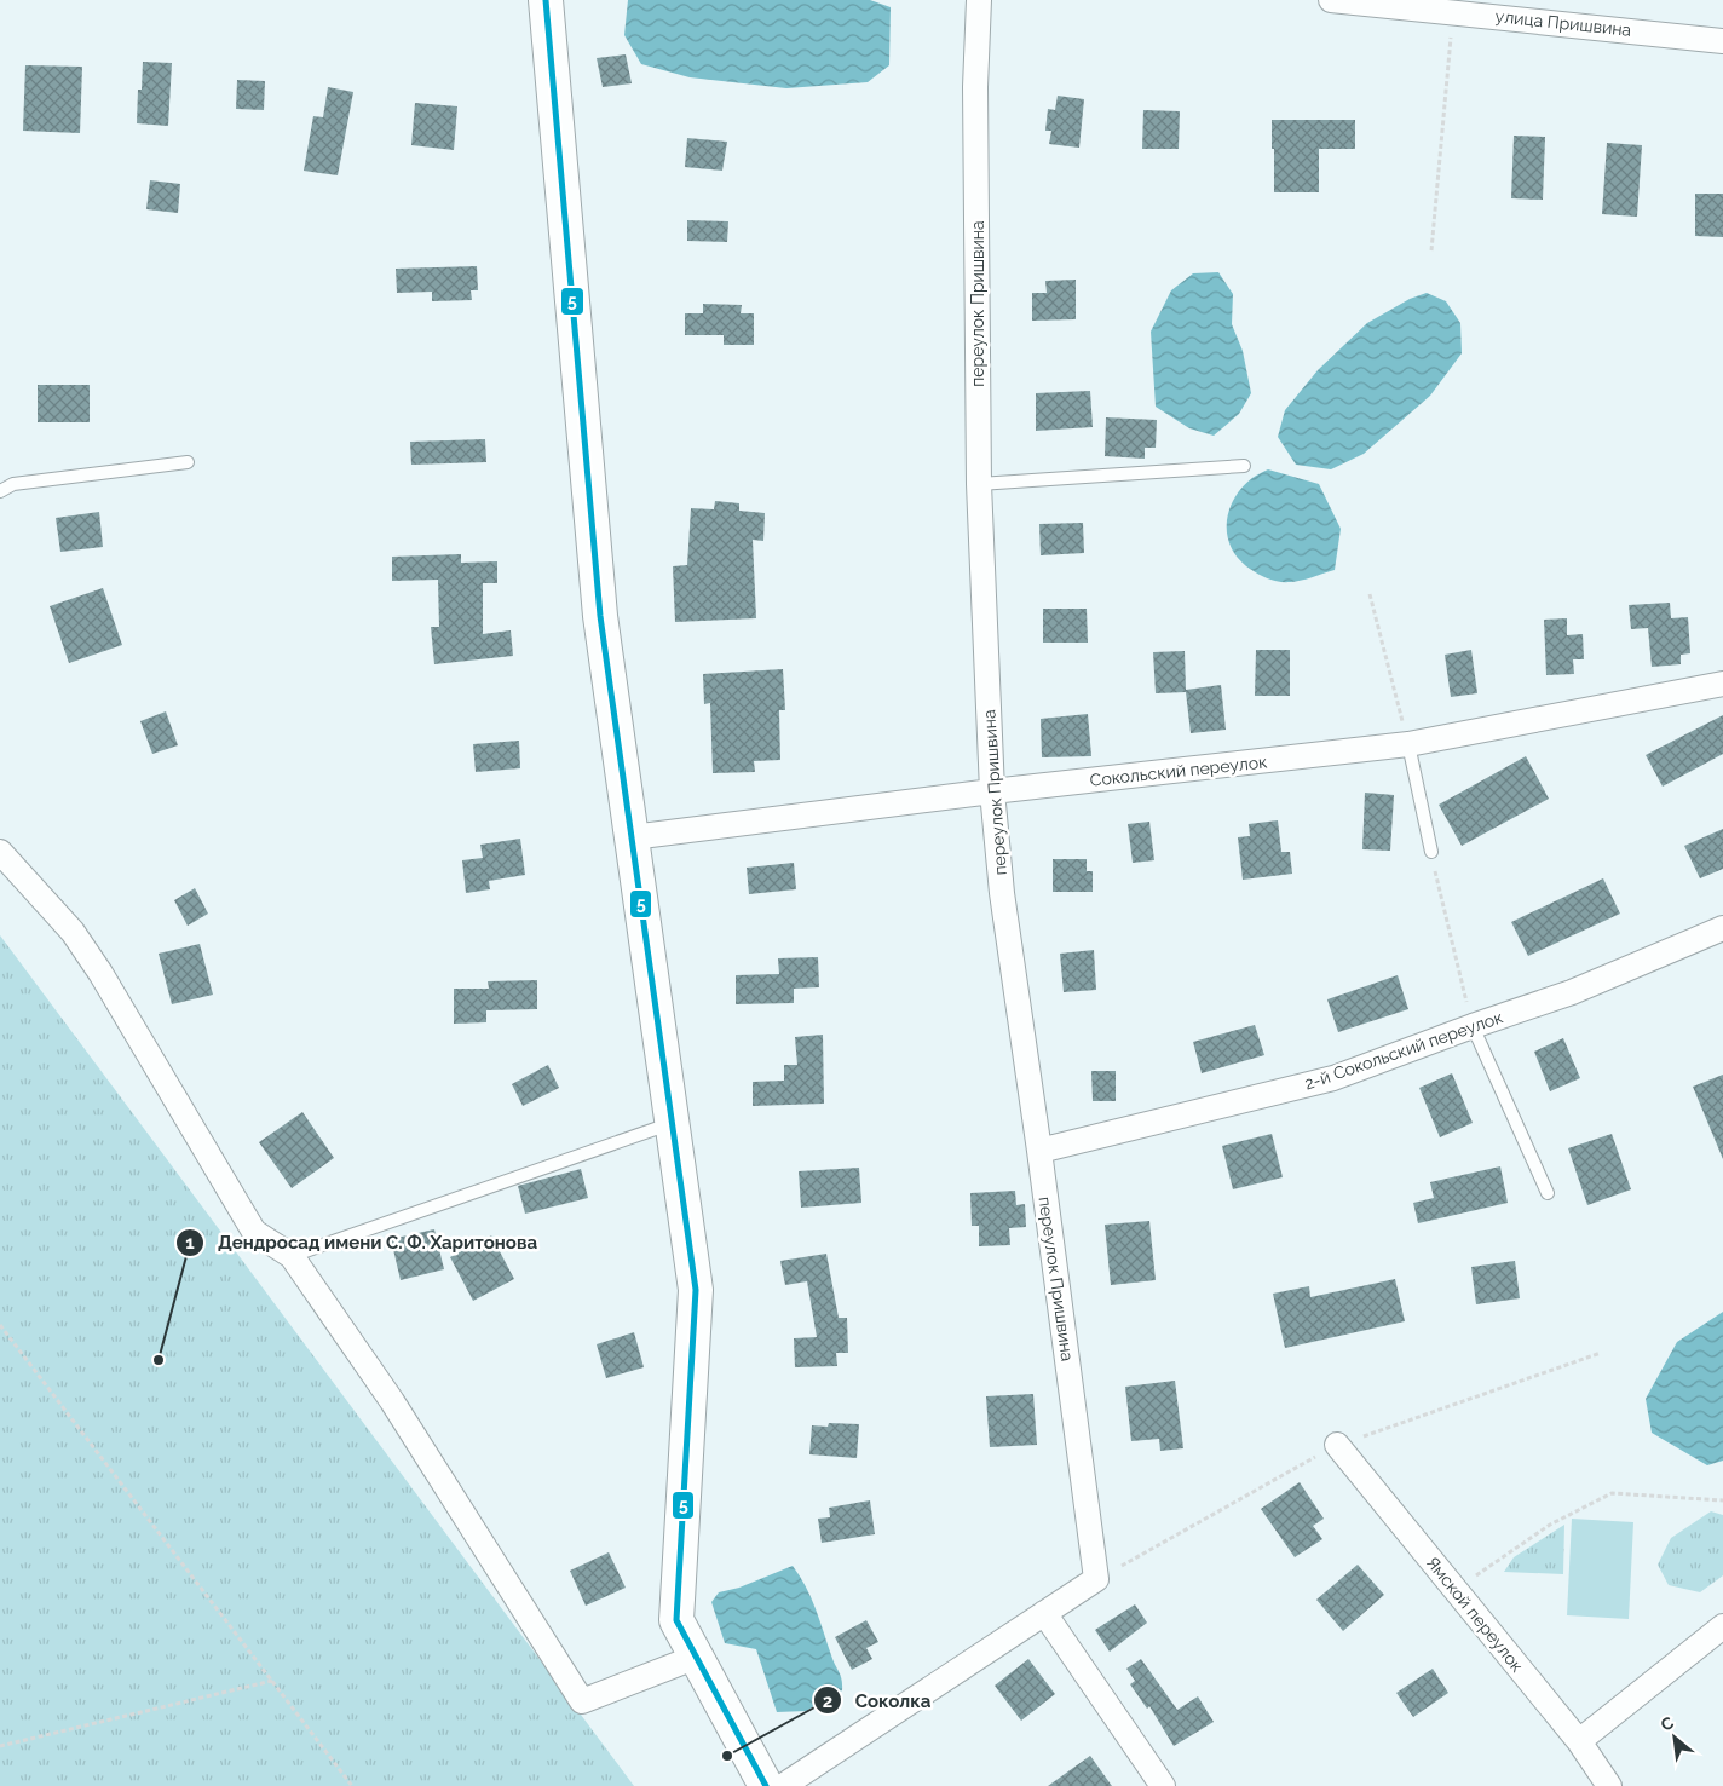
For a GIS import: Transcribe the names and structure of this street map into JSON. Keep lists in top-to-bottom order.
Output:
{
  "streets": {
    "street": [
      "улица Пришвина",
      "переулок Пришвина",
      "Сокольский переулок",
      "2-й Сокольский переулок",
      "Ямской переулок"
    ]
  },
  "crossings": [
    ["переулок Пришвина", "Сокольский переулок"],
    ["переулок Пришвина", "2-й Сокольский переулок"]
  ],
  "places": ["Дендросад имени С. Ф. Харитонова", "Соколка"],
  "lines": ["transit line 5"],
  "north": "top left"
}
